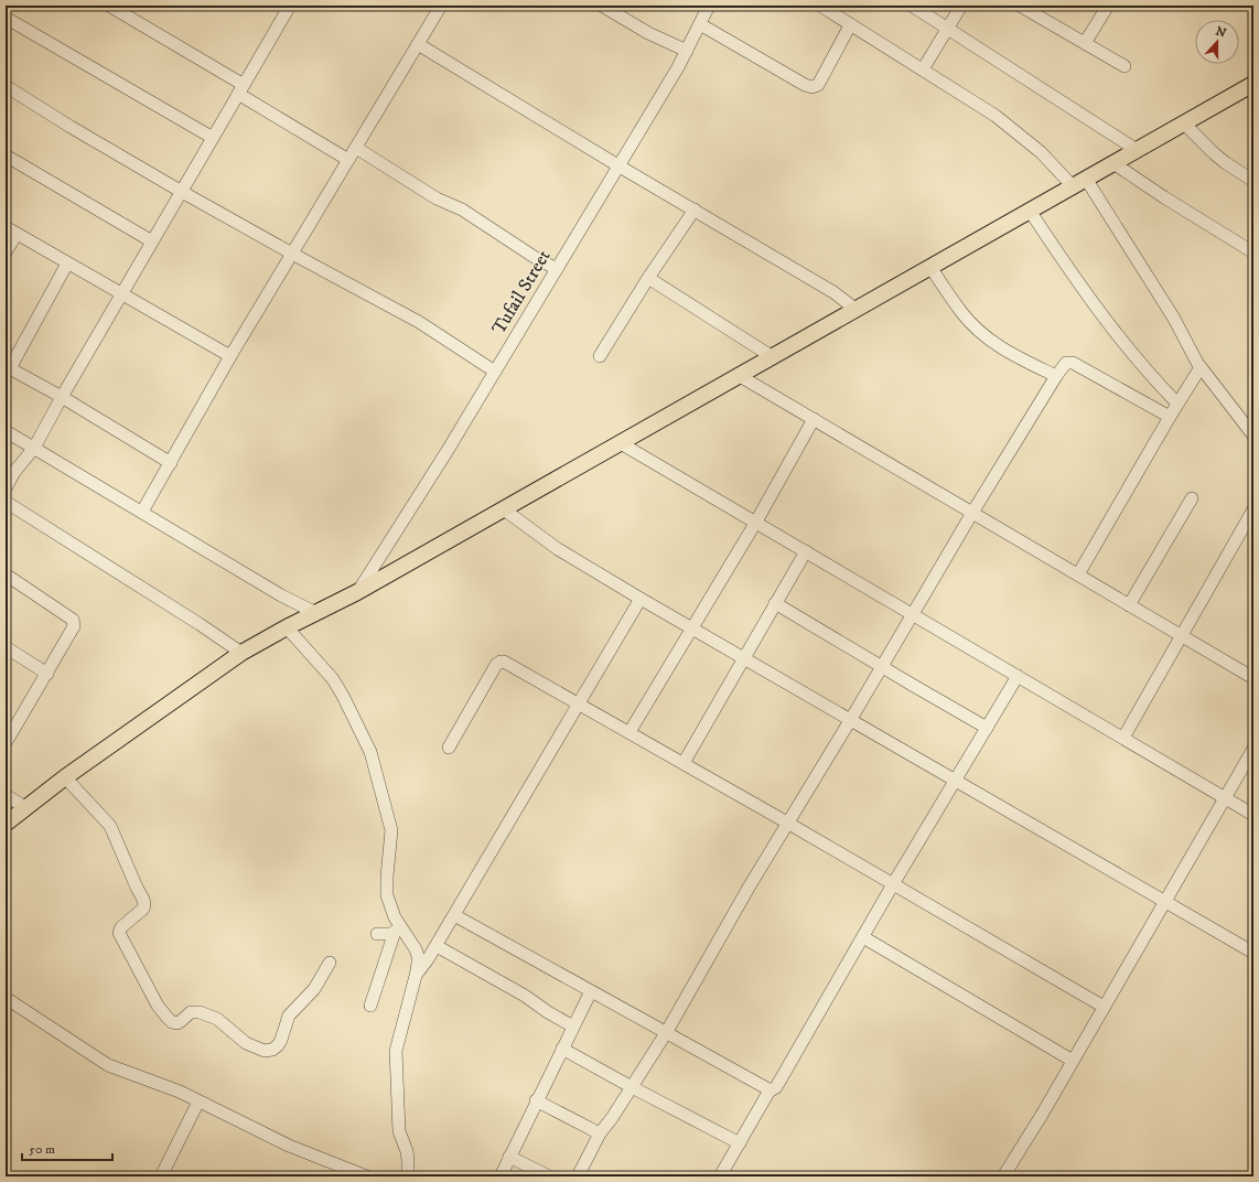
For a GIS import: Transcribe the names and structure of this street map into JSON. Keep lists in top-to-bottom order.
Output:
{
  "streets": {
    "street": ["Tufail Street"]
  },
  "scale_bar": "50 m",
  "north": "top"
}
